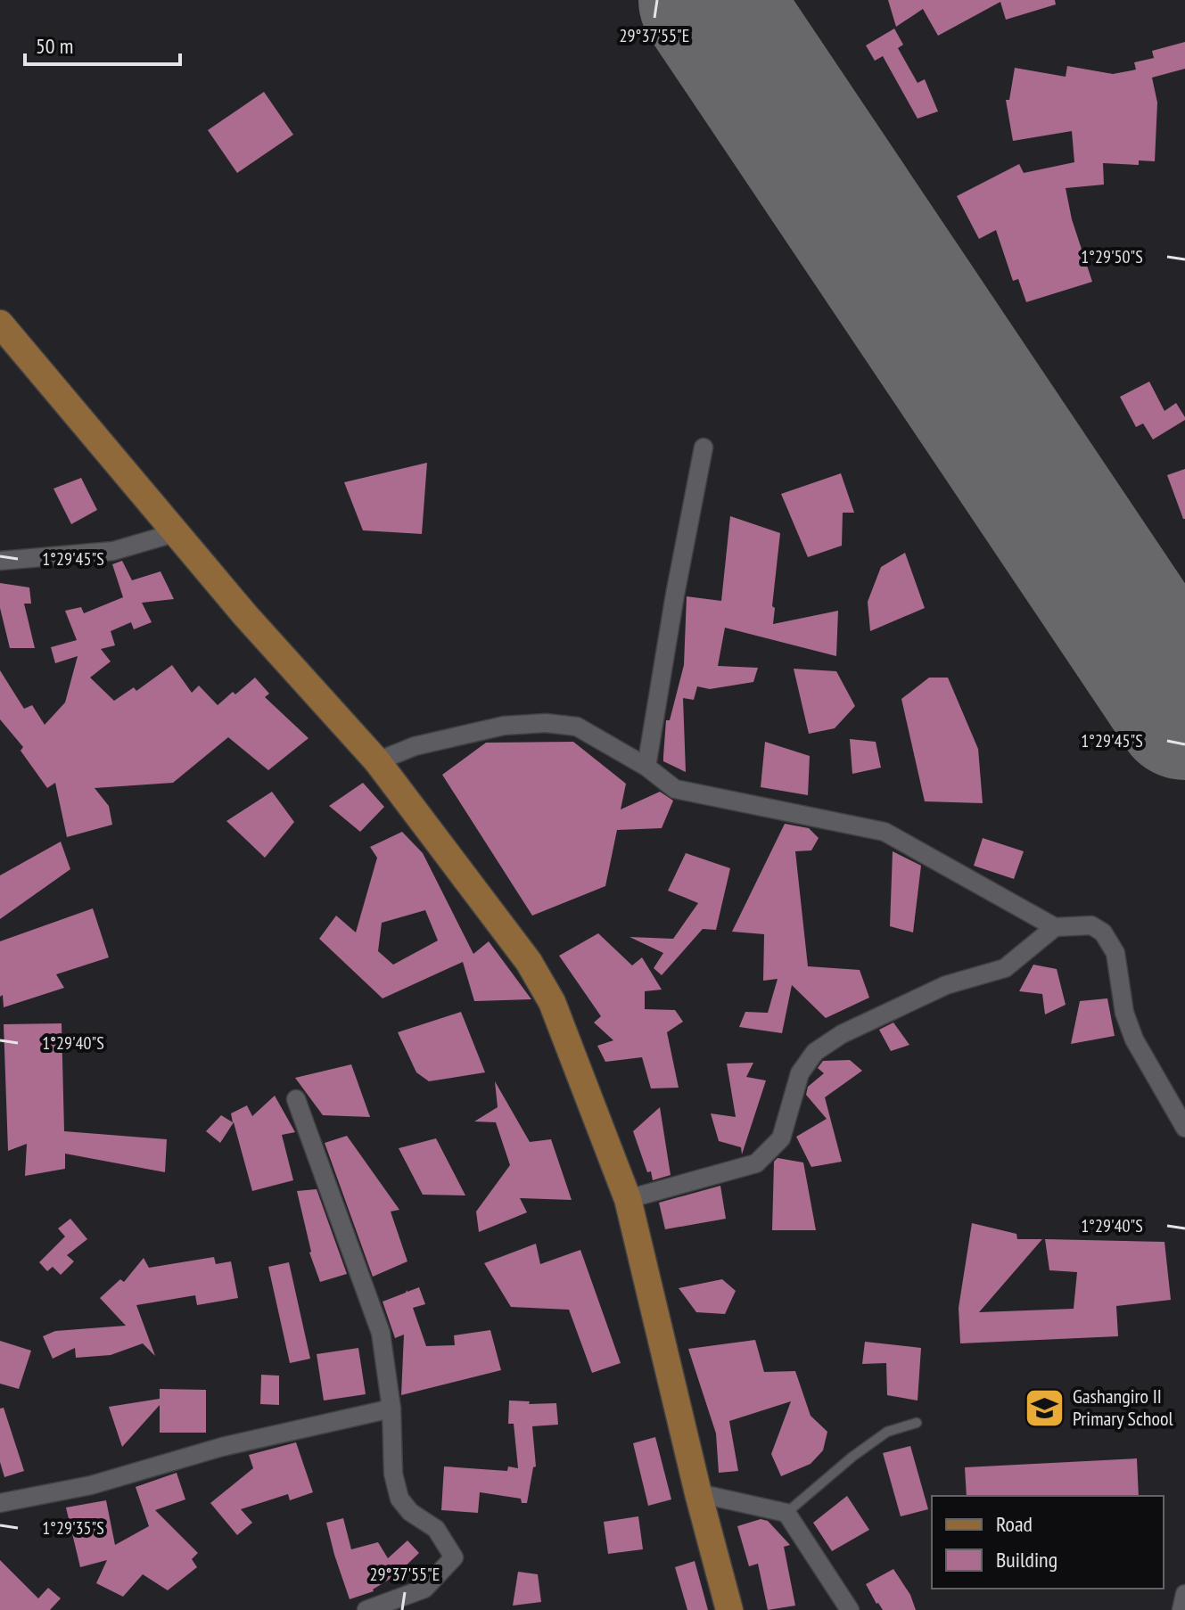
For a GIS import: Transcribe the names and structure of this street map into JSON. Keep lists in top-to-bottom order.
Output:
{
  "places": {
    "school or university": ["Gashangiro II Primary School"]
  },
  "legend": ["Road", "Building"],
  "scale_bar": "50 m",
  "coordinates": [
    "29°37'55\"E",
    "1°29'50\"S",
    "1°29'45\"S",
    "1°29'40\"S",
    "1°29'35\"S"
  ]
}
